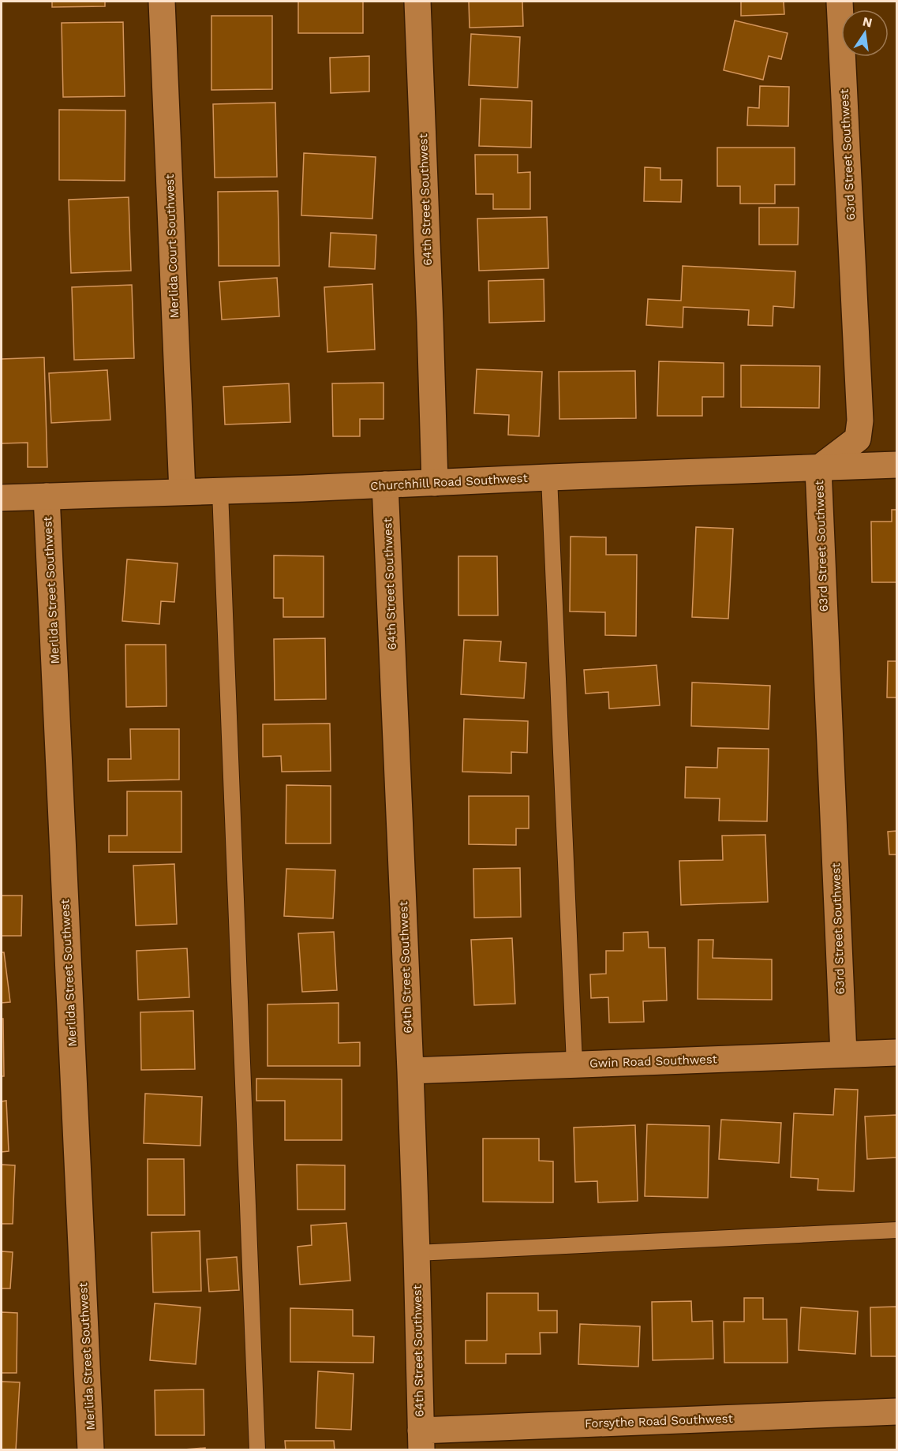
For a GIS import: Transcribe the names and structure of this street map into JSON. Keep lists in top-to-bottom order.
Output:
{
  "streets": {
    "street": [
      "63rd Street Southwest",
      "64th Street Southwest",
      "Merlida Court Southwest",
      "Churchhill Road Southwest",
      "Merlida Street Southwest",
      "Gwin Road Southwest",
      "Forsythe Road Southwest"
    ]
  },
  "crossings": [
    ["63rd Street Southwest", "Churchhill Road Southwest"],
    ["63rd Street Southwest", "Gwin Road Southwest"],
    ["64th Street Southwest", "Churchhill Road Southwest"],
    ["64th Street Southwest", "Gwin Road Southwest"],
    ["64th Street Southwest", "Forsythe Road Southwest"],
    ["Merlida Court Southwest", "Churchhill Road Southwest"],
    ["Churchhill Road Southwest", "Merlida Street Southwest"]
  ],
  "north": "top"
}
